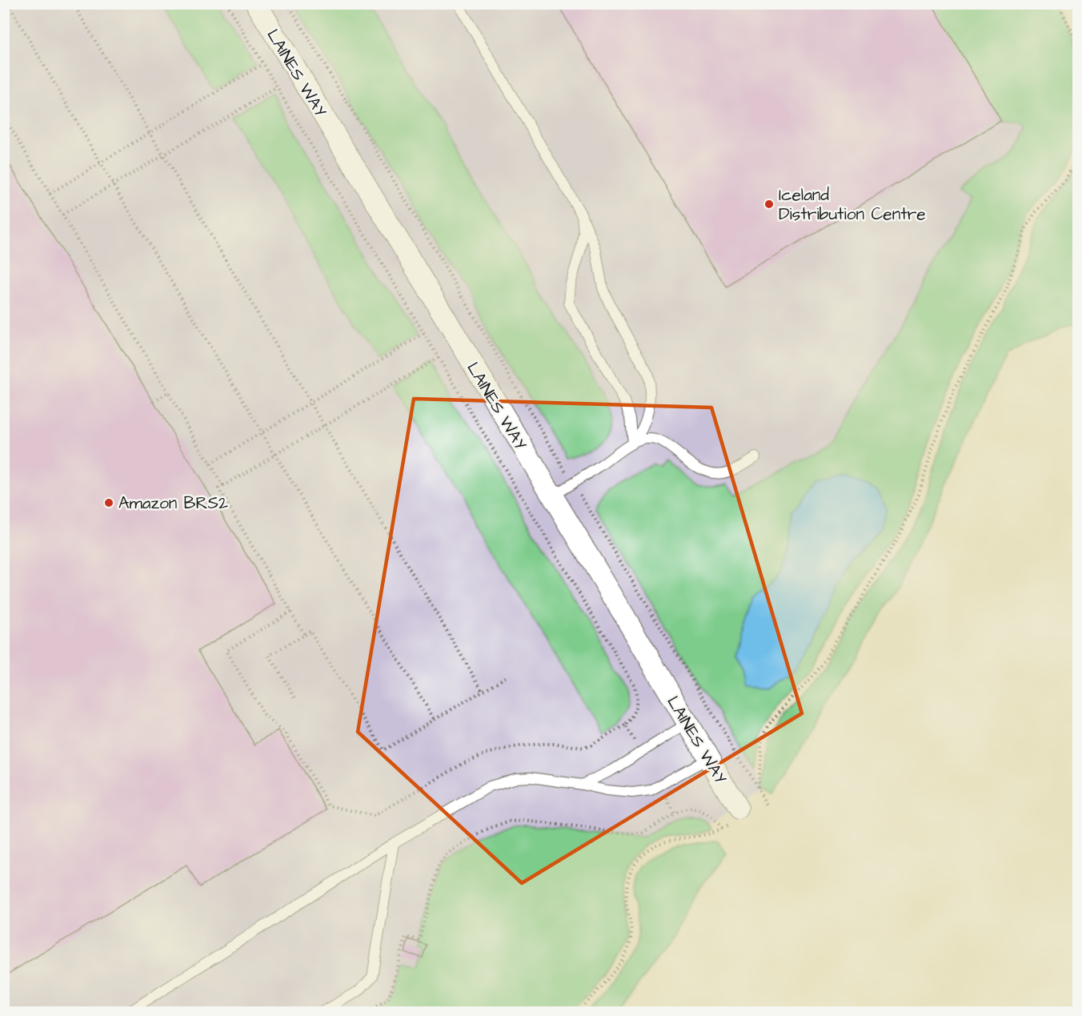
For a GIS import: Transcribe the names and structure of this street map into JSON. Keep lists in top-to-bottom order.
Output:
{
  "streets": {
    "street": ["LAINES WAY"]
  },
  "places": ["Iceland Distribution Centre", "Amazon BRS2"]
}
